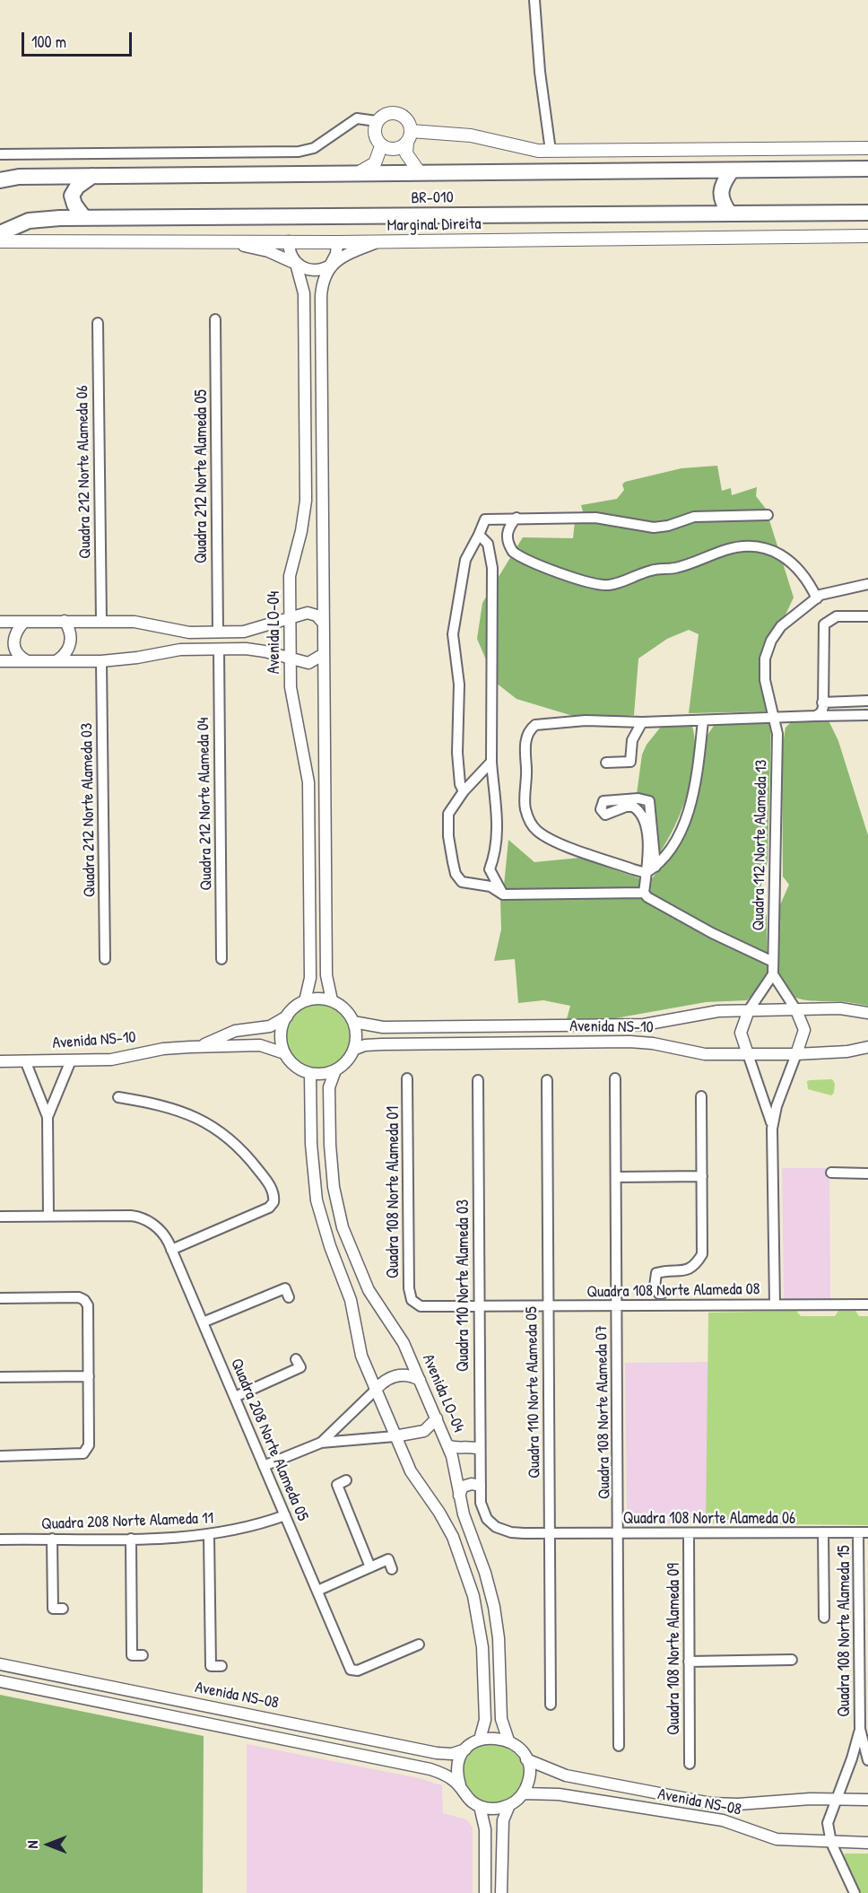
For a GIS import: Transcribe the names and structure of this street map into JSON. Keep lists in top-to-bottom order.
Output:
{
  "streets": {
    "highway": ["BR-010"],
    "main road": ["Marginal Direita"],
    "street": [
      "Quadra 212 Norte Alameda 06",
      "Quadra 212 Norte Alameda 05",
      "Avenida LO-04",
      "Quadra 212 Norte Alameda 04",
      "Quadra 212 Norte Alameda 03",
      "Quadra 112 Norte Alameda 13",
      "Avenida NS-10",
      "Quadra 108 Norte Alameda 01",
      "Quadra 110 Norte Alameda 03",
      "Quadra 108 Norte Alameda 08",
      "Quadra 110 Norte Alameda 05",
      "Quadra 108 Norte Alameda 07",
      "Quadra 208 Norte Alameda 05",
      "Quadra 108 Norte Alameda 06",
      "Quadra 208 Norte Alameda 11",
      "Quadra 108 Norte Alameda 15",
      "Quadra 108 Norte Alameda 09",
      "Avenida NS-08"
    ]
  },
  "crossings": [
    ["Marginal Direita", "Avenida LO-04"],
    ["Avenida LO-04", "Avenida NS-10"],
    ["Avenida LO-04", "Avenida NS-08"],
    ["Quadra 108 Norte Alameda 01", "Quadra 110 Norte Alameda 03"],
    ["Quadra 108 Norte Alameda 01", "Quadra 108 Norte Alameda 08"],
    ["Quadra 110 Norte Alameda 03", "Quadra 108 Norte Alameda 08"],
    ["Quadra 110 Norte Alameda 03", "Quadra 110 Norte Alameda 05"],
    ["Quadra 110 Norte Alameda 03", "Quadra 108 Norte Alameda 06"],
    ["Quadra 108 Norte Alameda 08", "Quadra 110 Norte Alameda 05"],
    ["Quadra 108 Norte Alameda 08", "Quadra 108 Norte Alameda 07"],
    ["Quadra 110 Norte Alameda 05", "Quadra 108 Norte Alameda 06"],
    ["Quadra 108 Norte Alameda 07", "Quadra 108 Norte Alameda 06"],
    ["Quadra 208 Norte Alameda 05", "Quadra 208 Norte Alameda 11"],
    ["Quadra 108 Norte Alameda 06", "Quadra 108 Norte Alameda 15"],
    ["Quadra 108 Norte Alameda 06", "Quadra 108 Norte Alameda 09"]
  ],
  "scale_bar": "100 m",
  "north": "left"
}
